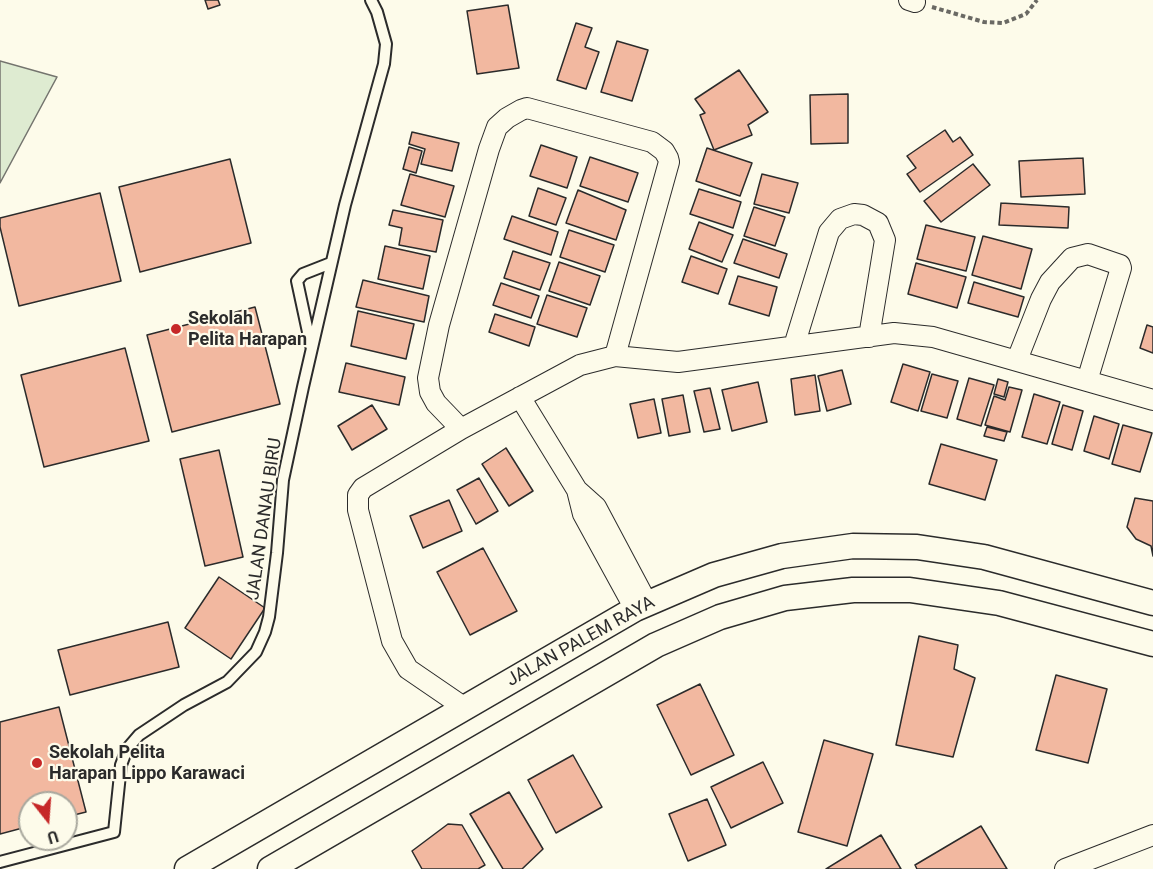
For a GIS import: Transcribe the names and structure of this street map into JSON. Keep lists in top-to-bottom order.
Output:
{
  "streets": {
    "street": ["JALAN PALEM RAYA"],
    "lane": ["JALAN DANAU BIRU"]
  },
  "places": ["Sekolah Pelita Harapan", "Sekolah Pelita Harapan Lippo Karawaci"],
  "north": "bottom"
}
